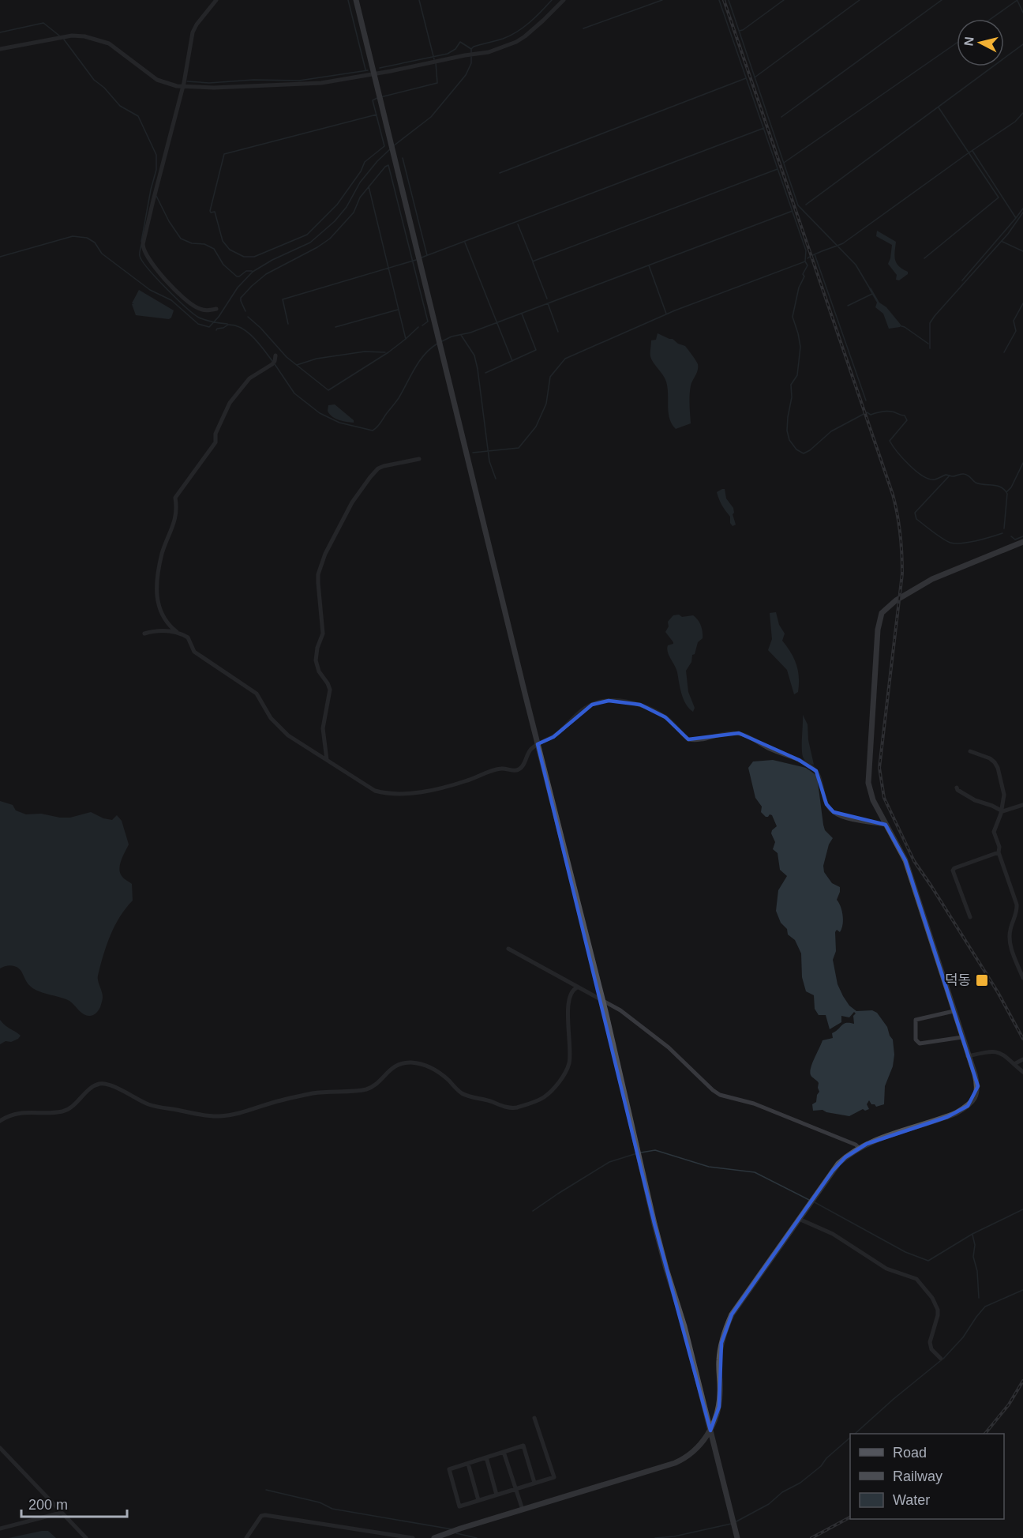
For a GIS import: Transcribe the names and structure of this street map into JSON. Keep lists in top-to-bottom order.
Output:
{
  "places": {
    "transit": ["덕동"]
  },
  "legend": ["Road", "Railway", "Water"],
  "scale_bar": "200 m",
  "north": "left"
}
